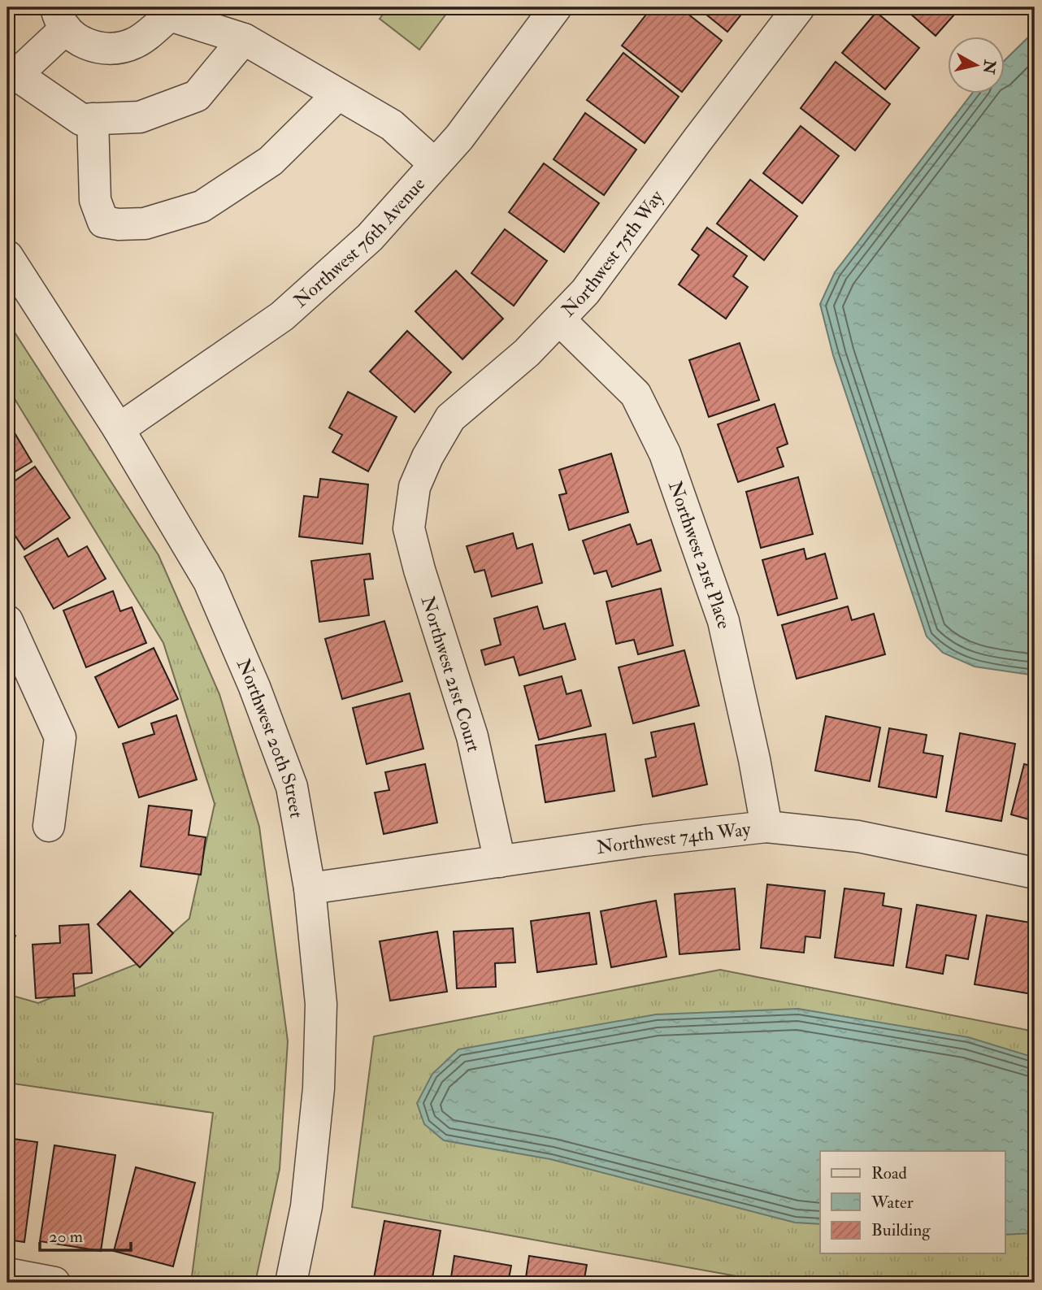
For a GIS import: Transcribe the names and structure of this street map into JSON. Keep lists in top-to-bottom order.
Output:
{
  "streets": {
    "street": [
      "Northwest 76th Avenue",
      "Northwest 75th Way",
      "Northwest 21st Place",
      "Northwest 21st Court",
      "Northwest 20th Street",
      "Northwest 74th Way"
    ]
  },
  "crossings": [
    ["Northwest 76th Avenue", "Northwest 20th Street"],
    ["Northwest 75th Way", "Northwest 21st Place"],
    ["Northwest 75th Way", "Northwest 21st Court"],
    ["Northwest 21st Place", "Northwest 74th Way"],
    ["Northwest 21st Court", "Northwest 74th Way"],
    ["Northwest 20th Street", "Northwest 74th Way"]
  ],
  "legend": ["Road", "Water", "Building"],
  "scale_bar": "20 m",
  "north": "right"
}
